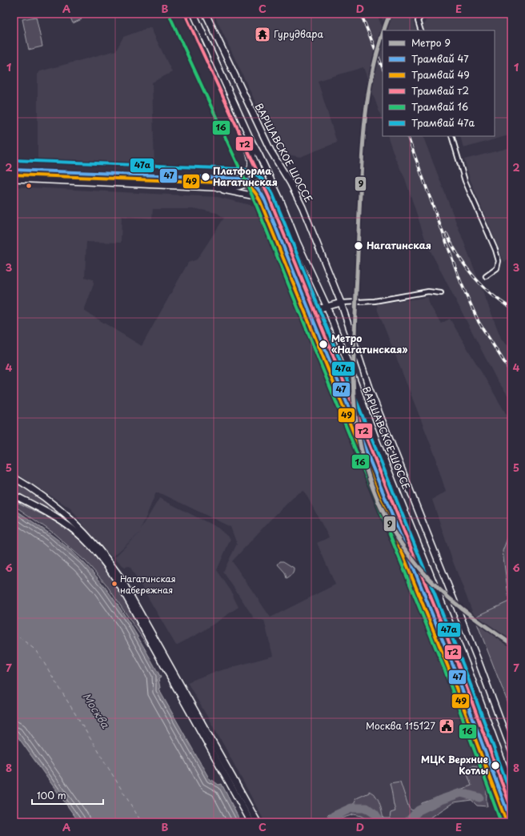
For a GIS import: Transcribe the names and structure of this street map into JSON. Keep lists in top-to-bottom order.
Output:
{
  "streets": {
    "main road": ["ВАРШАВСКОЕ ШОССЕ"]
  },
  "water": ["Москва"],
  "places": {
    "temple": ["Гурудвара"],
    "other": [
      "Платформа Нагатинская",
      "Нагатинская",
      "Метро «Нагатинская»",
      "Нагатинская набережная",
      "МЦК Верхние Котлы"
    ],
    "public building": ["Москва 115127"]
  },
  "lines": [
    "metro line 9",
    "tram line т2",
    "tram line 16",
    "tram line 47а",
    "tram line 47",
    "tram line 49"
  ],
  "legend": [
    "Метро 9",
    "Трамвай 47",
    "Трамвай 49",
    "Трамвай т2",
    "Трамвай 16",
    "Трамвай 47а"
  ],
  "scale_bar": "100 m",
  "grid": {
    "columns": [
      "A",
      "B",
      "C",
      "D",
      "E"
    ],
    "rows": [
      "1",
      "2",
      "3",
      "4",
      "5",
      "6",
      "7",
      "8"
    ]
  }
}
